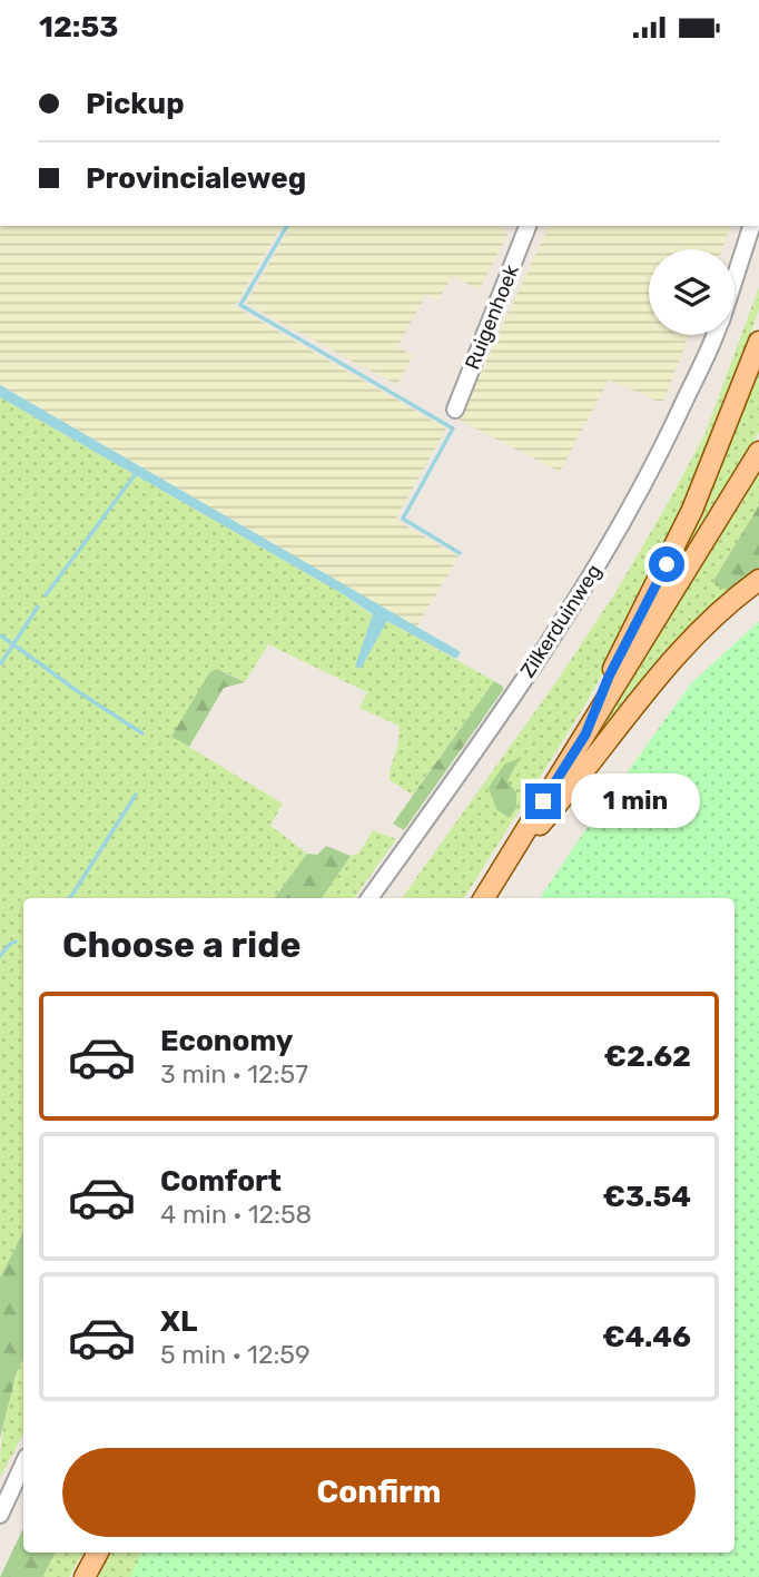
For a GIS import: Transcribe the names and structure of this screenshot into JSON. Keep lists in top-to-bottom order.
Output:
{
  "streets": {
    "street": ["Ruigenhoek", "Zilkerduinweg"]
  },
  "page": {
    "status": "12:53",
    "banner": ["Pickup", "Provincialeweg"],
    "bubble": "1 min",
    "heading": "Choose a ride",
    "list": [
      {
        "name": "Economy",
        "note": "3 min · 12:57",
        "value": "€2.62"
      },
      {
        "name": "Comfort",
        "note": "4 min · 12:58",
        "value": "€3.54"
      },
      {
        "name": "XL",
        "note": "5 min · 12:59",
        "value": "€4.46"
      }
    ],
    "buttons": "Confirm"
  }
}
